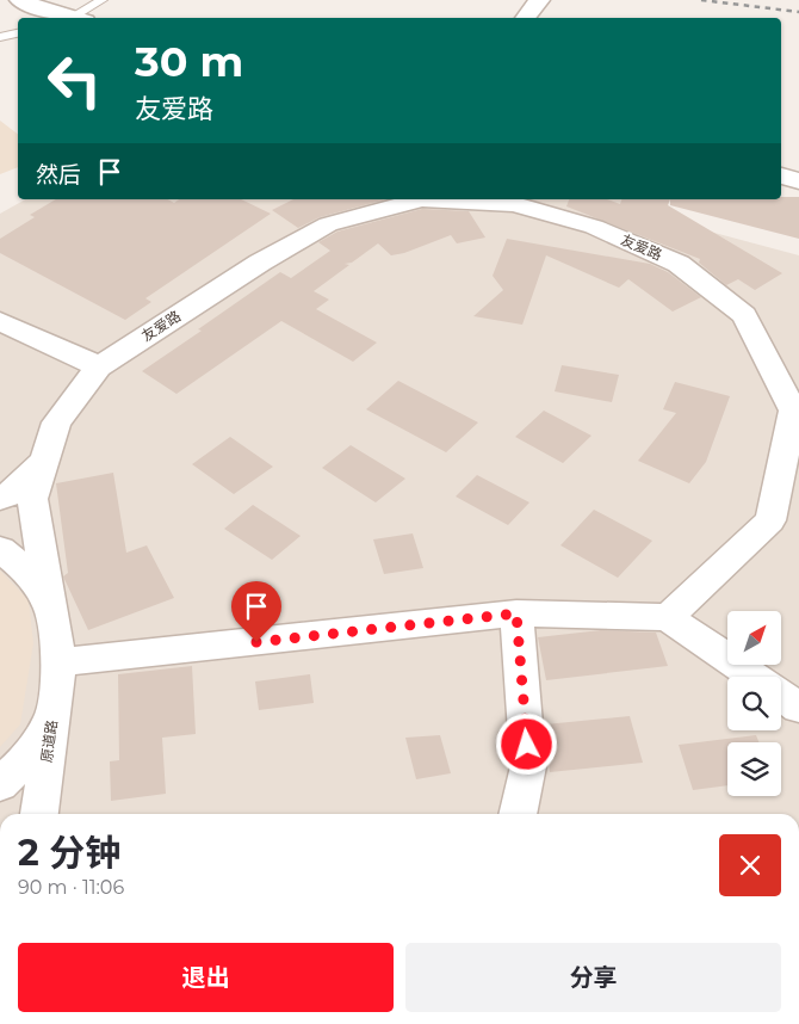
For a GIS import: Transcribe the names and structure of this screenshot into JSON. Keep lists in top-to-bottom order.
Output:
{
  "streets": {
    "street": ["友爱路", "原道路"]
  },
  "crossings": [
    ["友爱路", "原道路"]
  ],
  "north": "top right",
  "page": {
    "turn": ["30 m", "友爱路"],
    "then": "然后",
    "heading": ["2 分钟", "90 m · 11:06"],
    "buttons": ["退出", "分享"]
  }
}
